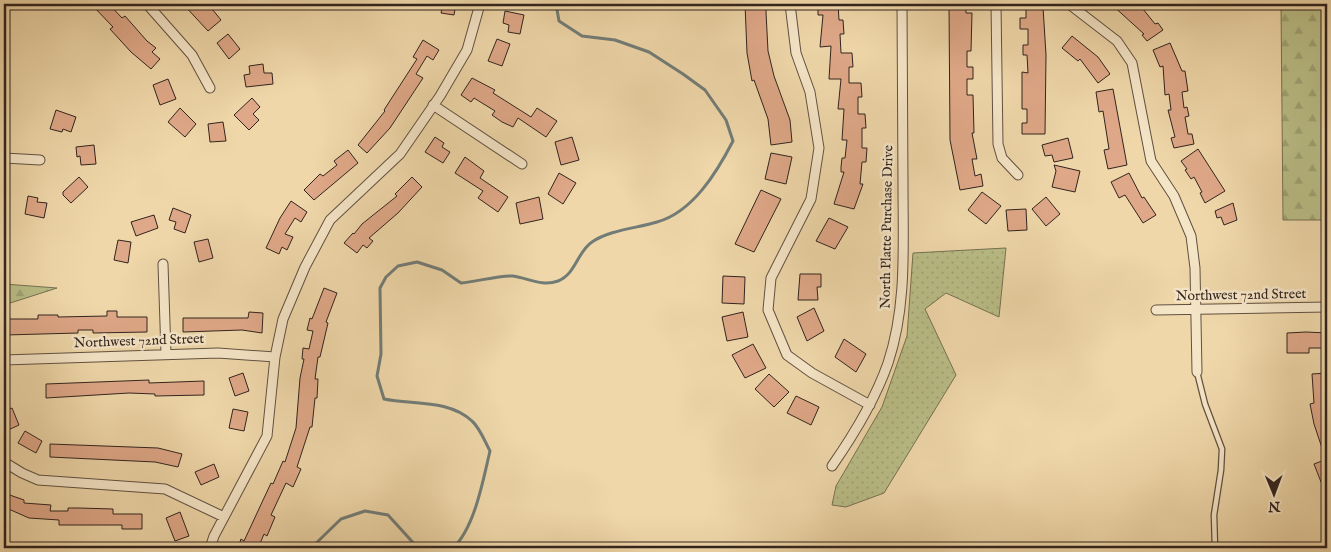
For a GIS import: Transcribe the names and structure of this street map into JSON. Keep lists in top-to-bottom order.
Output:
{
  "streets": {
    "street": ["North Platte Purchase Drive", "Northwest 72nd Street"]
  },
  "north": "bottom"
}
